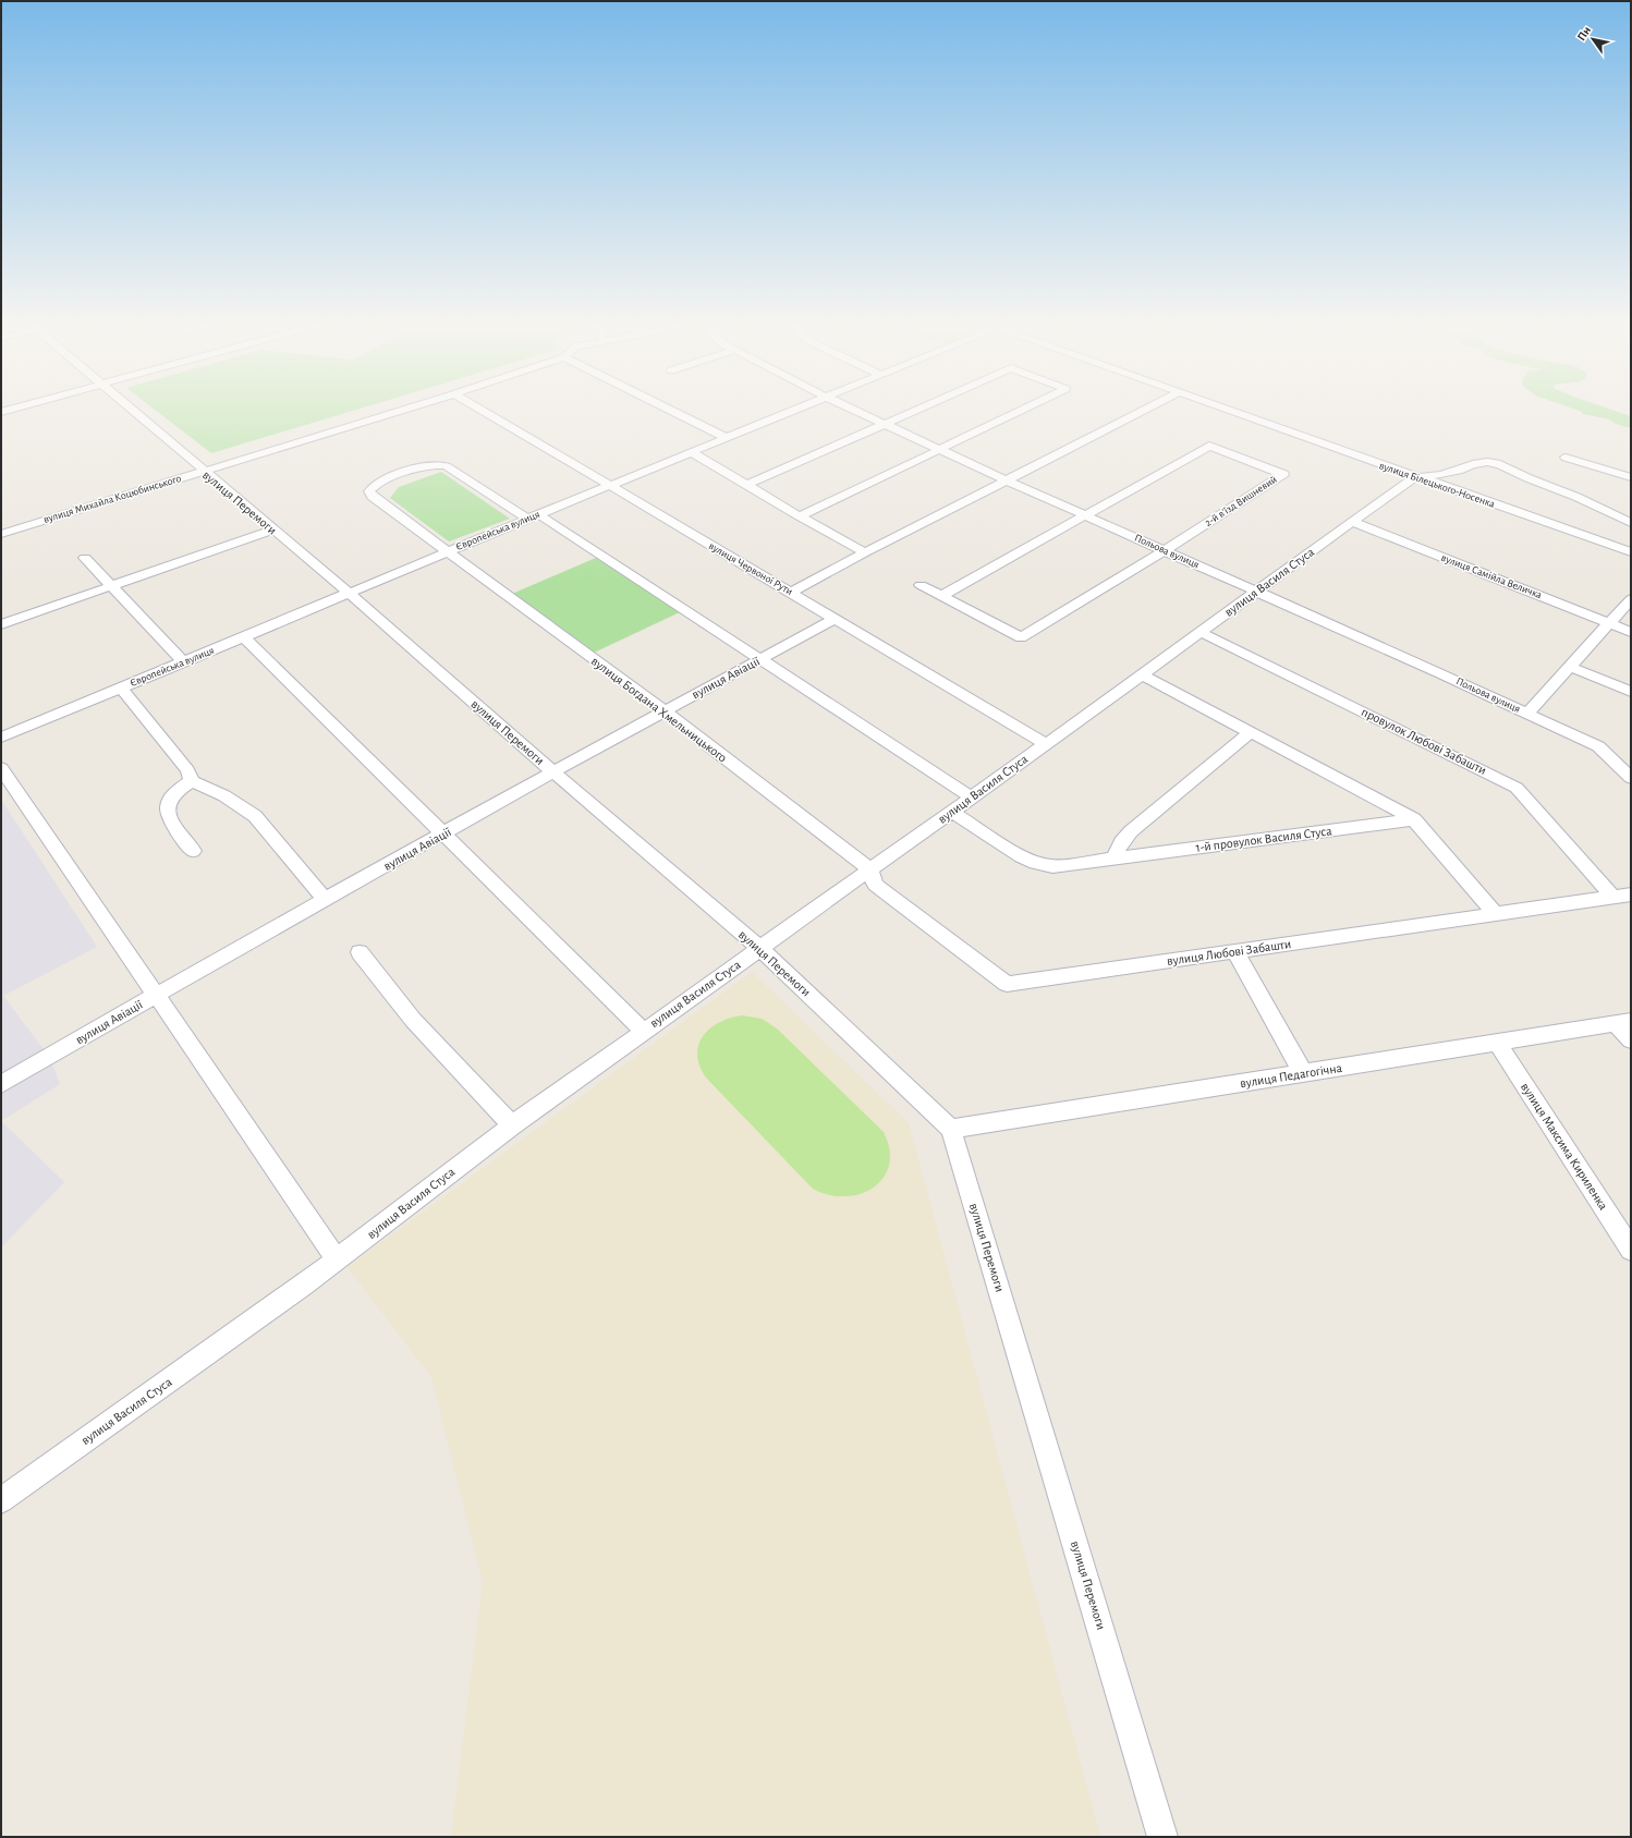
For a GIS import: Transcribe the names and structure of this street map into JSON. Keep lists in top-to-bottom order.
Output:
{
  "streets": {
    "street": [
      "вулиця Білецького-Носенка",
      "вулиця Михайла Коцюбинського",
      "2-й вʼїзд Вишневий",
      "вулиця Перемоги",
      "Європейська вулиця",
      "Польова вулиця",
      "вулиця Червоної Рути",
      "вулиця Самійла Величка",
      "вулиця Василя Стуса",
      "вулиця Авіації",
      "вулиця Богдана Хмельницького",
      "провулок Любові Забашти",
      "1-й провулок Василя Стуса",
      "вулиця Любові Забашти",
      "вулиця Педагогічна",
      "вулиця Максима Кириленка"
    ]
  },
  "crossings": [
    ["вулиця Білецького-Носенка", "вулиця Василя Стуса"],
    ["вулиця Михайла Коцюбинського", "вулиця Перемоги"],
    ["2-й вʼїзд Вишневий", "Польова вулиця"],
    ["вулиця Перемоги", "Європейська вулиця"],
    ["вулиця Перемоги", "вулиця Василя Стуса"],
    ["вулиця Перемоги", "вулиця Авіації"],
    ["вулиця Перемоги", "вулиця Педагогічна"],
    ["Європейська вулиця", "вулиця Червоної Рути"],
    ["Європейська вулиця", "вулиця Богдана Хмельницького"],
    ["Польова вулиця", "вулиця Василя Стуса"],
    ["вулиця Червоної Рути", "вулиця Василя Стуса"],
    ["вулиця Червоної Рути", "вулиця Авіації"],
    ["вулиця Самійла Величка", "вулиця Василя Стуса"],
    ["вулиця Василя Стуса", "вулиця Богдана Хмельницького"],
    ["вулиця Василя Стуса", "провулок Любові Забашти"],
    ["вулиця Василя Стуса", "1-й провулок Василя Стуса"],
    ["вулиця Василя Стуса", "вулиця Любові Забашти"],
    ["вулиця Авіації", "вулиця Богдана Хмельницького"],
    ["вулиця Богдана Хмельницького", "вулиця Любові Забашти"],
    ["провулок Любові Забашти", "вулиця Любові Забашти"],
    ["вулиця Педагогічна", "вулиця Максима Кириленка"]
  ],
  "north": "top left"
}
